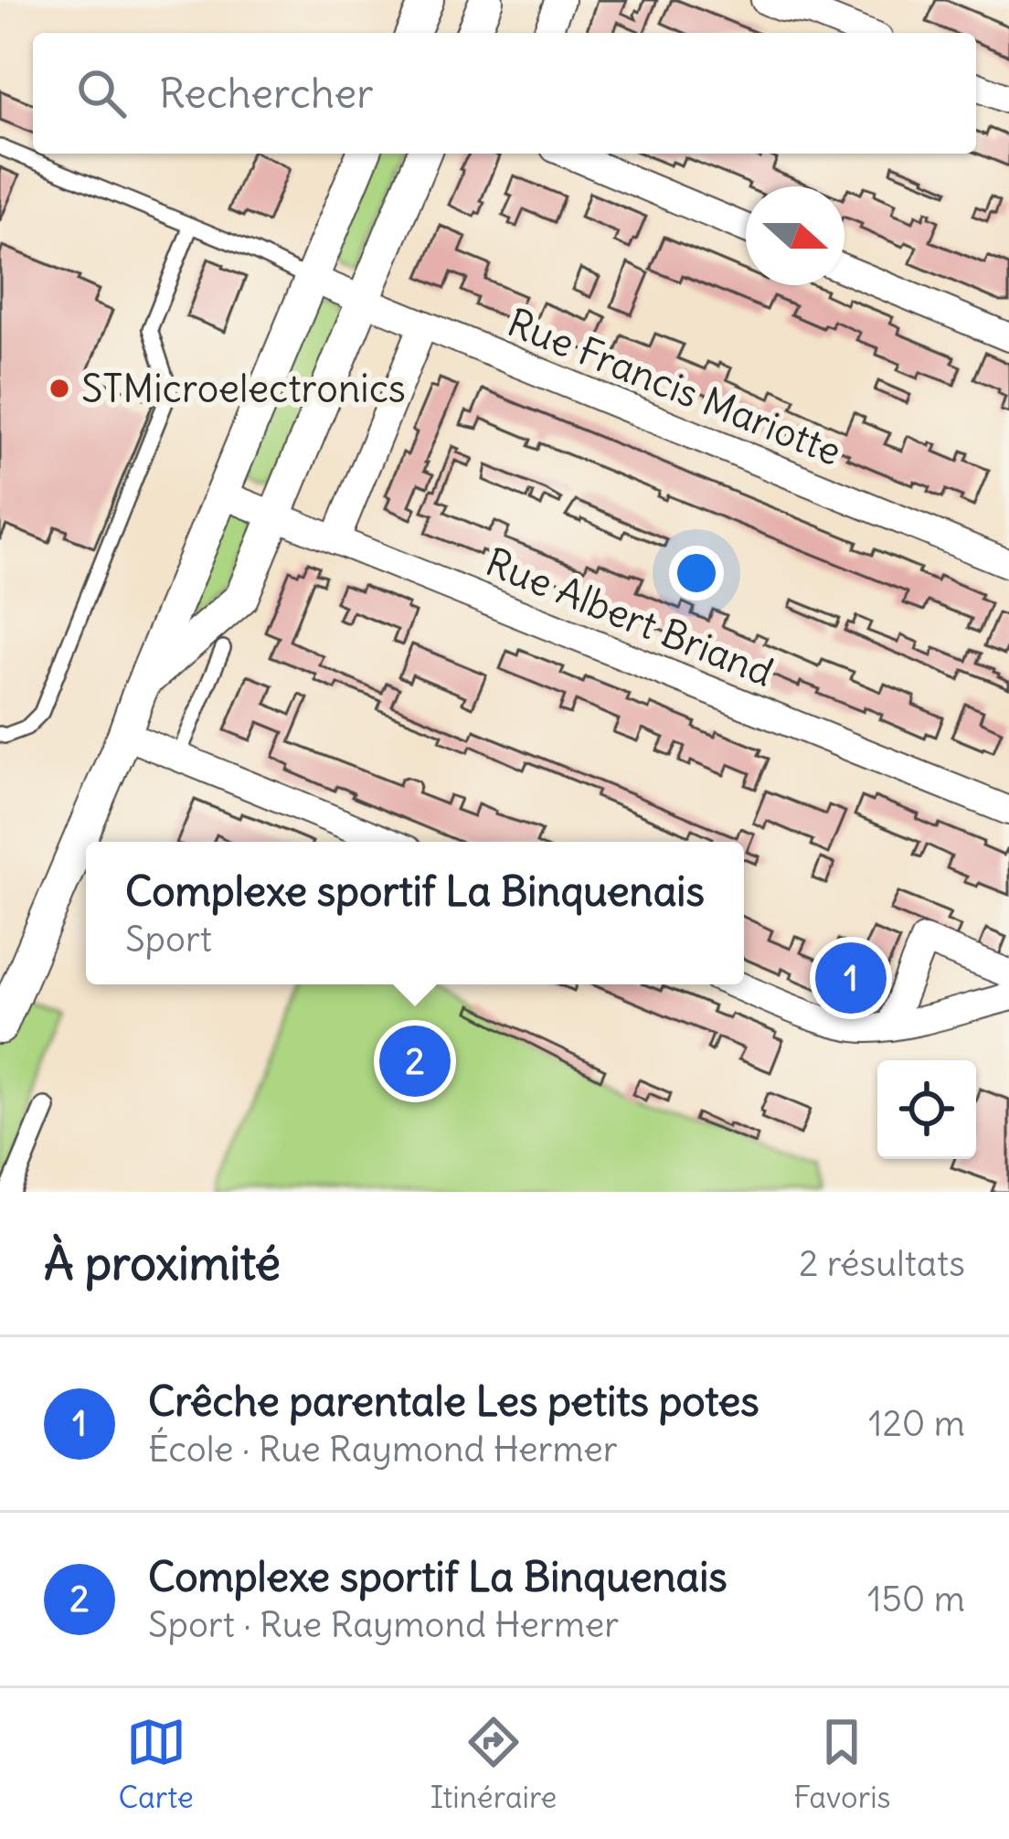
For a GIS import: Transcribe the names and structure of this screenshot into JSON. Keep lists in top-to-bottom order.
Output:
{
  "streets": {
    "street": ["Rue Francis Mariotte", "Rue Albert Briand"]
  },
  "places": ["STMicroelectronics"],
  "north": "right",
  "page": {
    "search": "Rechercher",
    "popup": ["Complexe sportif La Binquenais", "Sport"],
    "pins": ["1", "2"],
    "heading": ["À proximité", "2 résultats"],
    "list": [
      {
        "mark": "1",
        "name": "Crêche parentale Les petits potes",
        "note": "École · Rue Raymond Hermer",
        "value": "120 m"
      },
      {
        "mark": "2",
        "name": "Complexe sportif La Binquenais",
        "note": "Sport · Rue Raymond Hermer",
        "value": "150 m"
      }
    ],
    "nav": ["Carte", "Itinéraire", "Favoris"]
  }
}
